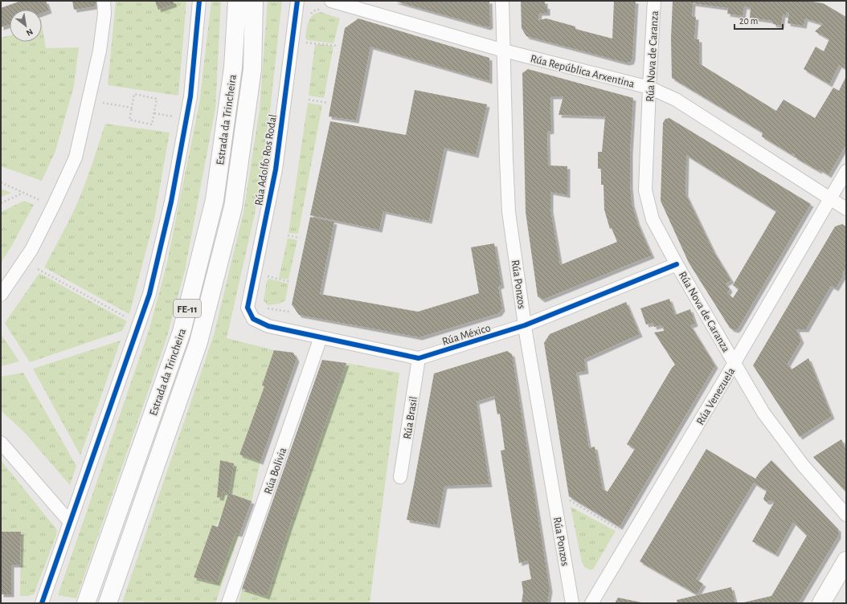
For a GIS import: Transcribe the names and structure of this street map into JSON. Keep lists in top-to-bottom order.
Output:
{
  "streets": {
    "main road": ["Estrada da Trincheira", "FE-11"],
    "street": [
      "Rúa Nova de Caranza",
      "Rúa República Arxentina",
      "Rúa Adolfo Ros Rodal",
      "Rúa Ponzos",
      "Rúa México",
      "Rúa Venezuela",
      "Rúa Brasil",
      "Rúa Bolivia"
    ]
  },
  "crossings": [
    ["Rúa Nova de Caranza", "Rúa República Arxentina"],
    ["Rúa Nova de Caranza", "Rúa México"],
    ["Rúa Nova de Caranza", "Rúa Venezuela"],
    ["Rúa República Arxentina", "Rúa Ponzos"],
    ["Rúa República Arxentina", "Rúa Venezuela"],
    ["Rúa Adolfo Ros Rodal", "Rúa México"],
    ["Rúa Ponzos", "Rúa México"],
    ["Rúa México", "Rúa Brasil"],
    ["Rúa México", "Rúa Bolivia"]
  ],
  "scale_bar": "20 m",
  "north": "bottom right"
}
